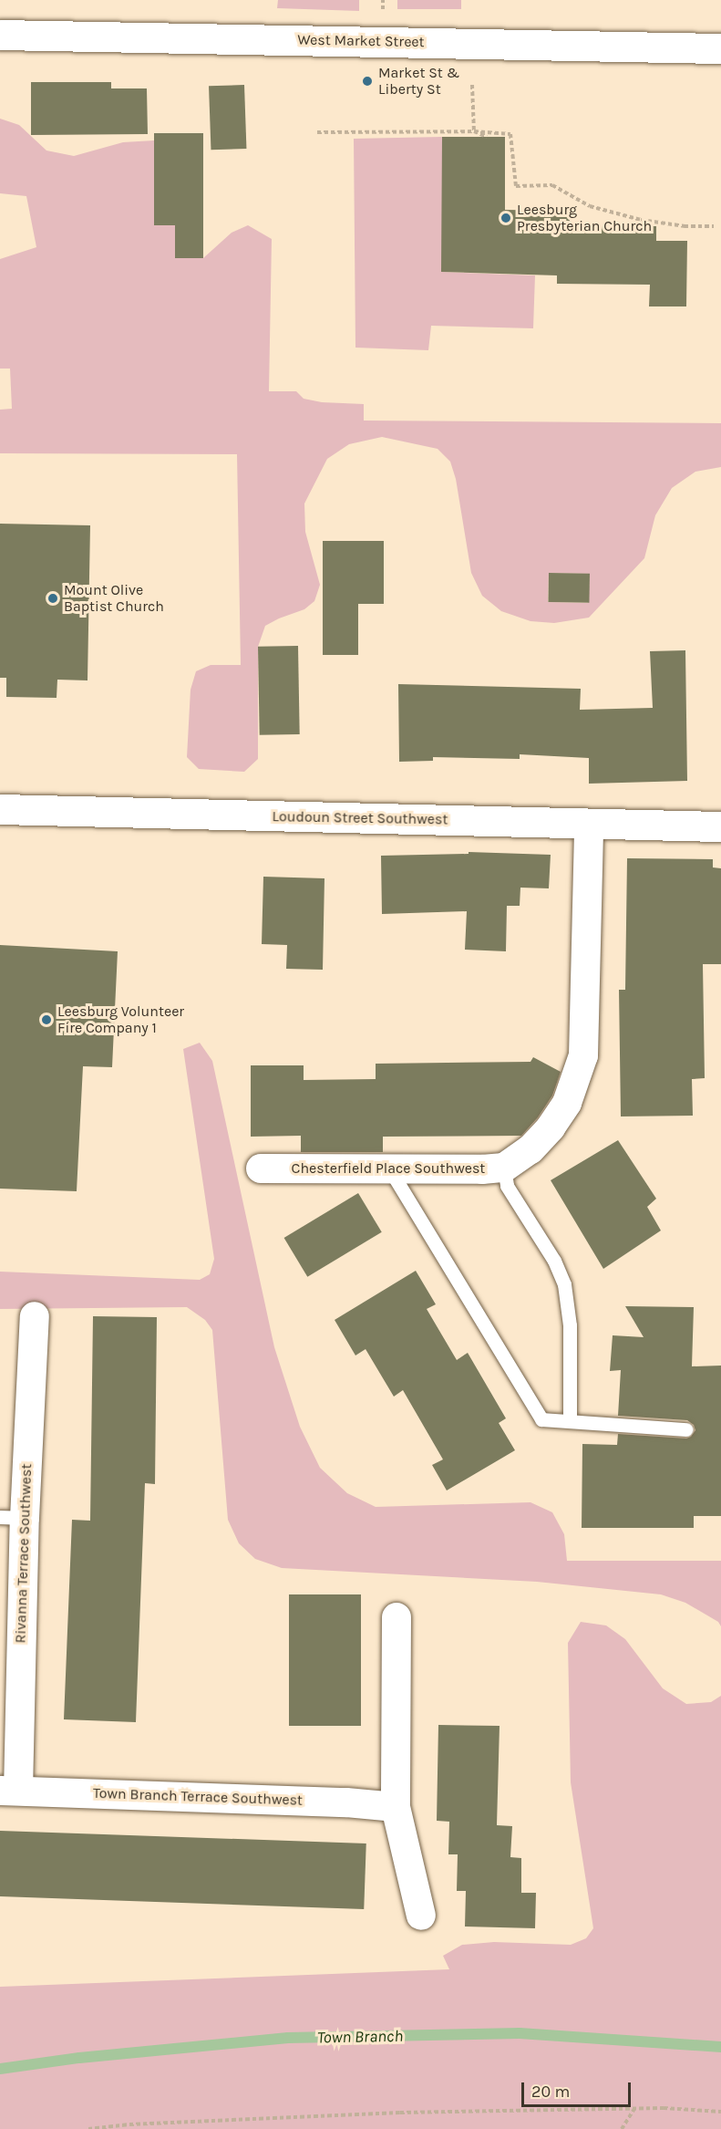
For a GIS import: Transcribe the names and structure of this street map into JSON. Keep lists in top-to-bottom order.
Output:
{
  "streets": {
    "main road": ["West Market Street", "Loudoun Street Southwest"],
    "street": ["Chesterfield Place Southwest", "Rivanna Terrace Southwest", "Town Branch Terrace Southwest"]
  },
  "crossings": [
    ["Loudoun Street Southwest", "Chesterfield Place Southwest"],
    ["Rivanna Terrace Southwest", "Town Branch Terrace Southwest"]
  ],
  "water": ["Town Branch"],
  "places": [
    "Market St & Liberty St",
    "Leesburg Presbyterian Church",
    "Mount Olive Baptist Church",
    "Leesburg Volunteer Fire Company 1"
  ],
  "scale_bar": "20 m"
}
